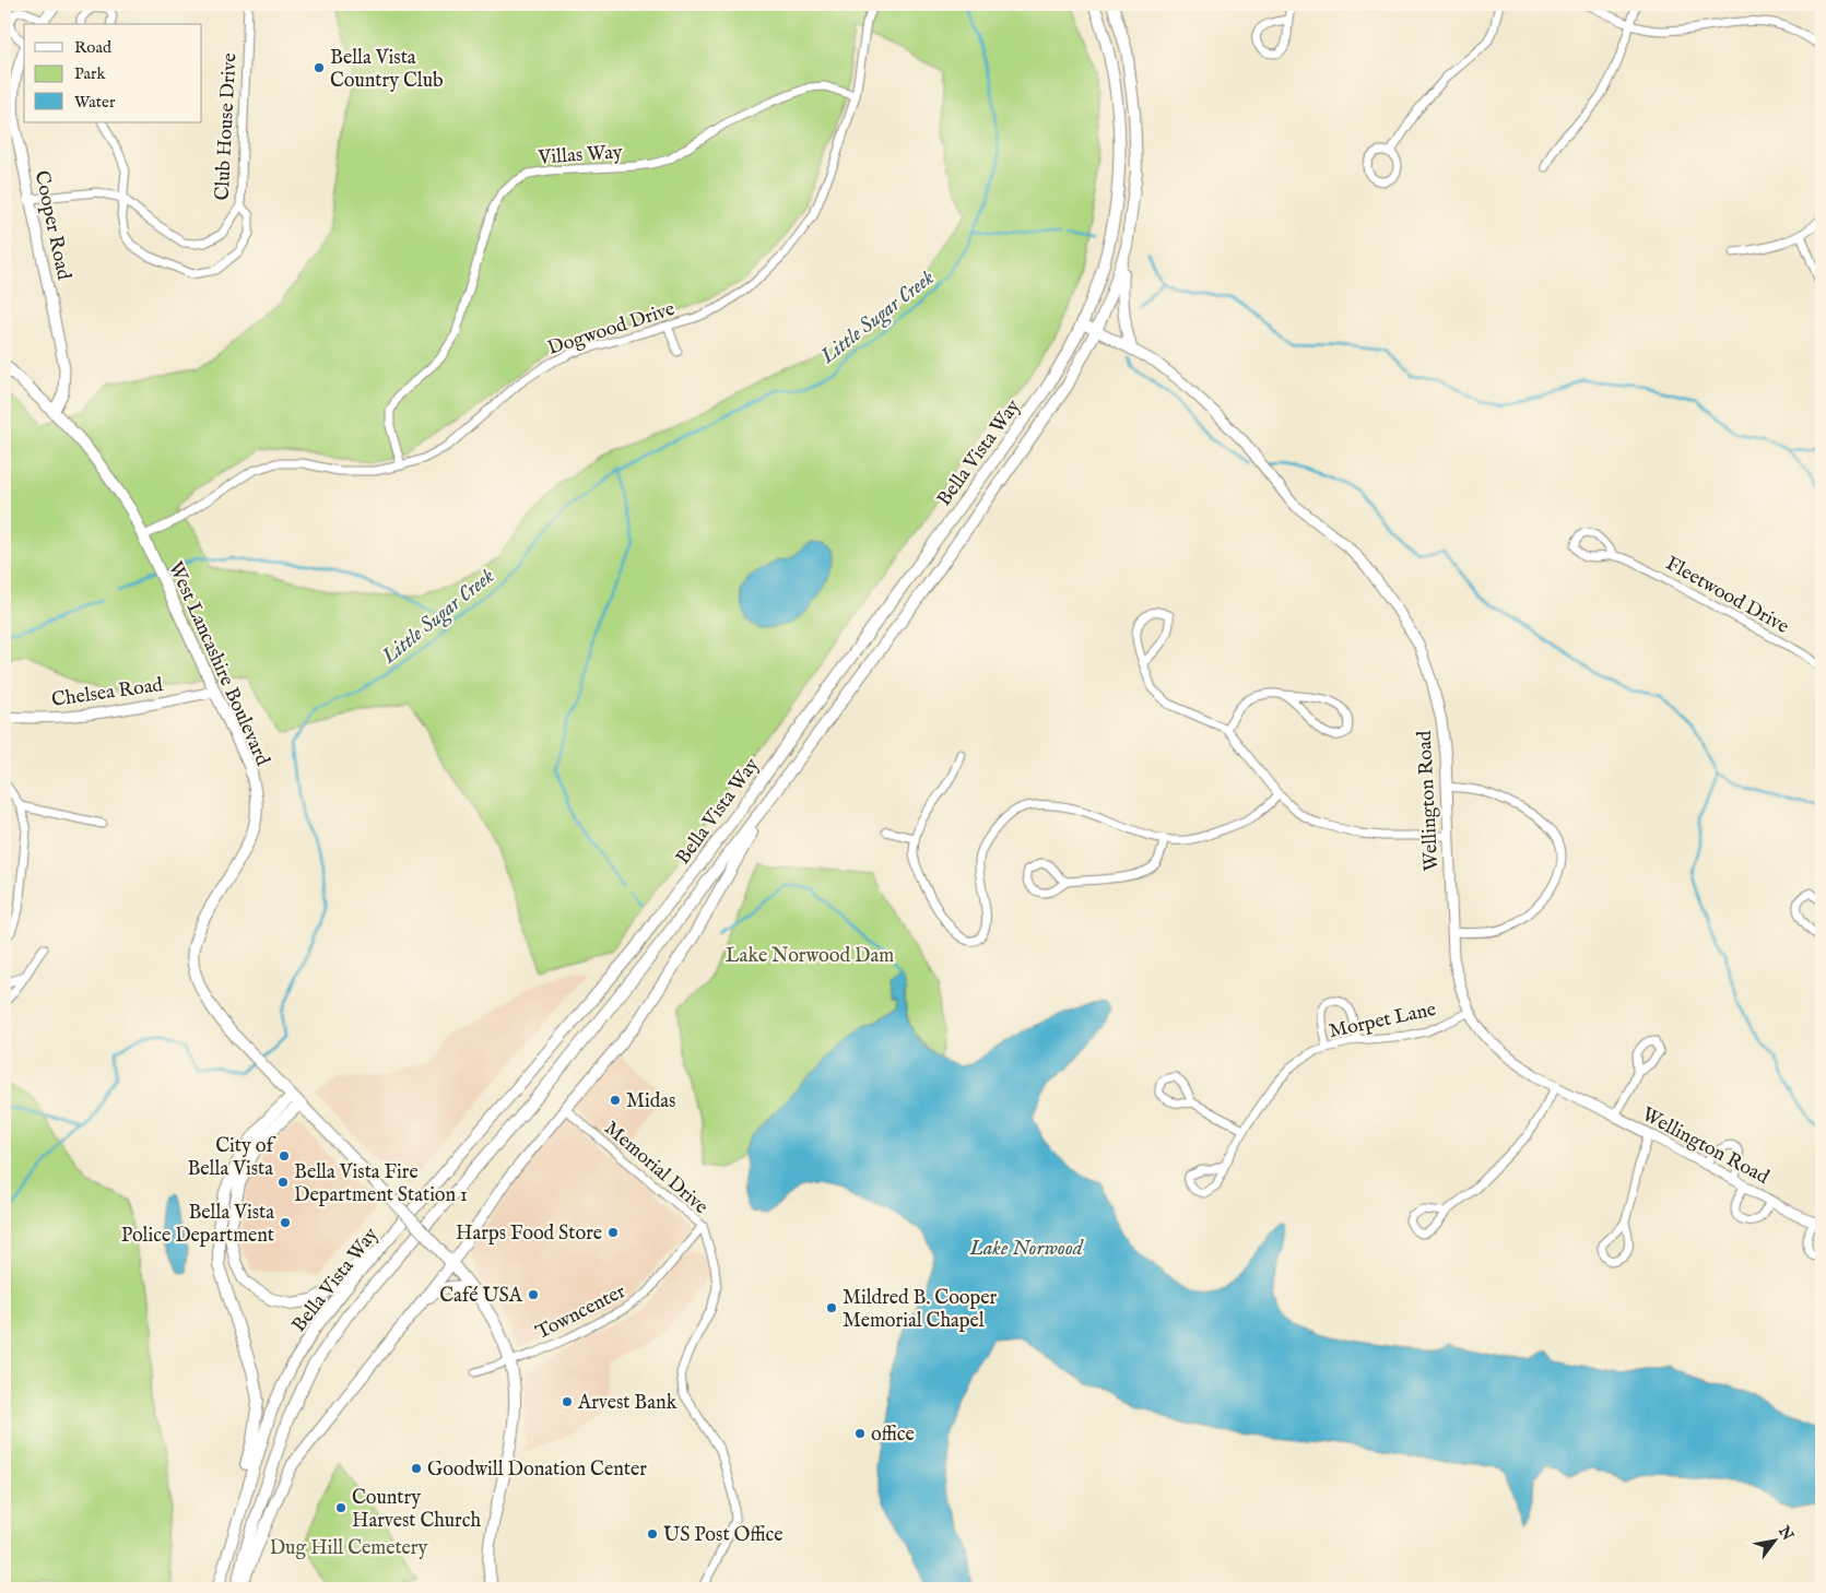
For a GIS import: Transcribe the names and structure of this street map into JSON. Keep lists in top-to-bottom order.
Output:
{
  "streets": {
    "main road": ["Bella Vista Way", "West Lancashire Boulevard"],
    "street": [
      "Club House Drive",
      "Villas Way",
      "Cooper Road",
      "Dogwood Drive",
      "Fleetwood Drive",
      "Chelsea Road",
      "Wellington Road",
      "Morpet Lane",
      "Memorial Drive",
      "Towncenter"
    ]
  },
  "crossings": [
    ["Club House Drive", "Cooper Road"],
    ["Villas Way", "Dogwood Drive"],
    ["Cooper Road", "West Lancashire Boulevard"],
    ["Dogwood Drive", "West Lancashire Boulevard"],
    ["Bella Vista Way", "Wellington Road"],
    ["West Lancashire Boulevard", "Chelsea Road"],
    ["West Lancashire Boulevard", "Towncenter"],
    ["Wellington Road", "Morpet Lane"],
    ["Memorial Drive", "Towncenter"]
  ],
  "water": ["Little Sugar Creek", "Lake Norwood"],
  "parks": ["Lake Norwood Dam", "Dug Hill Cemetery"],
  "places": [
    "Bella Vista Country Club",
    "Midas",
    "City of Bella Vista",
    "Bella Vista Fire Department Station 1",
    "Bella Vista Police Department",
    "Harps Food Store",
    "Café USA",
    "Mildred B. Cooper Memorial Chapel",
    "Arvest Bank",
    "office",
    "Goodwill Donation Center",
    "Country Harvest Church",
    "US Post Office"
  ],
  "legend": ["Road", "Park", "Water"],
  "north": "top right"
}
